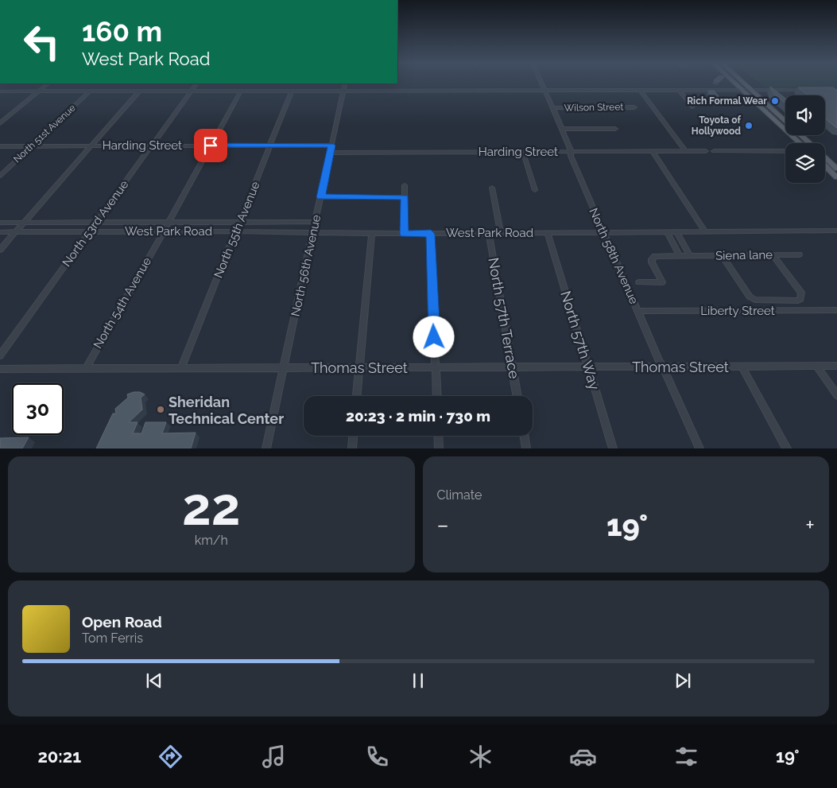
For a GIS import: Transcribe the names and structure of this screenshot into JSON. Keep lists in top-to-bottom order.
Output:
{
  "streets": {
    "street": [
      "Wilson Street",
      "North 51st Avenue",
      "Harding Street",
      "North 53rd Avenue",
      "North 55th Avenue",
      "West Park Road",
      "Siena lane",
      "North 58th Avenue",
      "North 56th Avenue",
      "North 54th Avenue",
      "Liberty Street",
      "North 57th Terrace",
      "North 57th Way",
      "Thomas Street"
    ]
  },
  "crossings": [
    ["Wilson Street", "North 58th Avenue"],
    ["North 51st Avenue", "Harding Street"],
    ["Harding Street", "North 53rd Avenue"],
    ["Harding Street", "North 55th Avenue"],
    ["Harding Street", "North 58th Avenue"],
    ["Harding Street", "North 56th Avenue"],
    ["Harding Street", "North 54th Avenue"],
    ["North 53rd Avenue", "West Park Road"],
    ["North 55th Avenue", "West Park Road"],
    ["North 55th Avenue", "Thomas Street"],
    ["West Park Road", "North 58th Avenue"],
    ["West Park Road", "North 56th Avenue"],
    ["West Park Road", "North 54th Avenue"],
    ["West Park Road", "North 57th Terrace"],
    ["West Park Road", "North 57th Way"],
    ["North 58th Avenue", "Liberty Street"],
    ["North 58th Avenue", "Thomas Street"],
    ["North 56th Avenue", "Thomas Street"],
    ["North 54th Avenue", "Thomas Street"],
    ["North 57th Terrace", "Thomas Street"],
    ["North 57th Way", "Thomas Street"]
  ],
  "places": ["Rich Formal Wear", "Toyota of Hollywood", "Sheridan Technical Center"],
  "page": {
    "turn": ["160 m", "West Park Road"],
    "limit": "30",
    "trip": "20:23 · 2 min · 730 m",
    "tile": [
      ["22", "km/h"],
      "Climate"
    ],
    "heat": ["−", "19°", "+"],
    "song": ["Open Road", "Tom Ferris"],
    "tabs": ["20:21", "19°"]
  }
}
